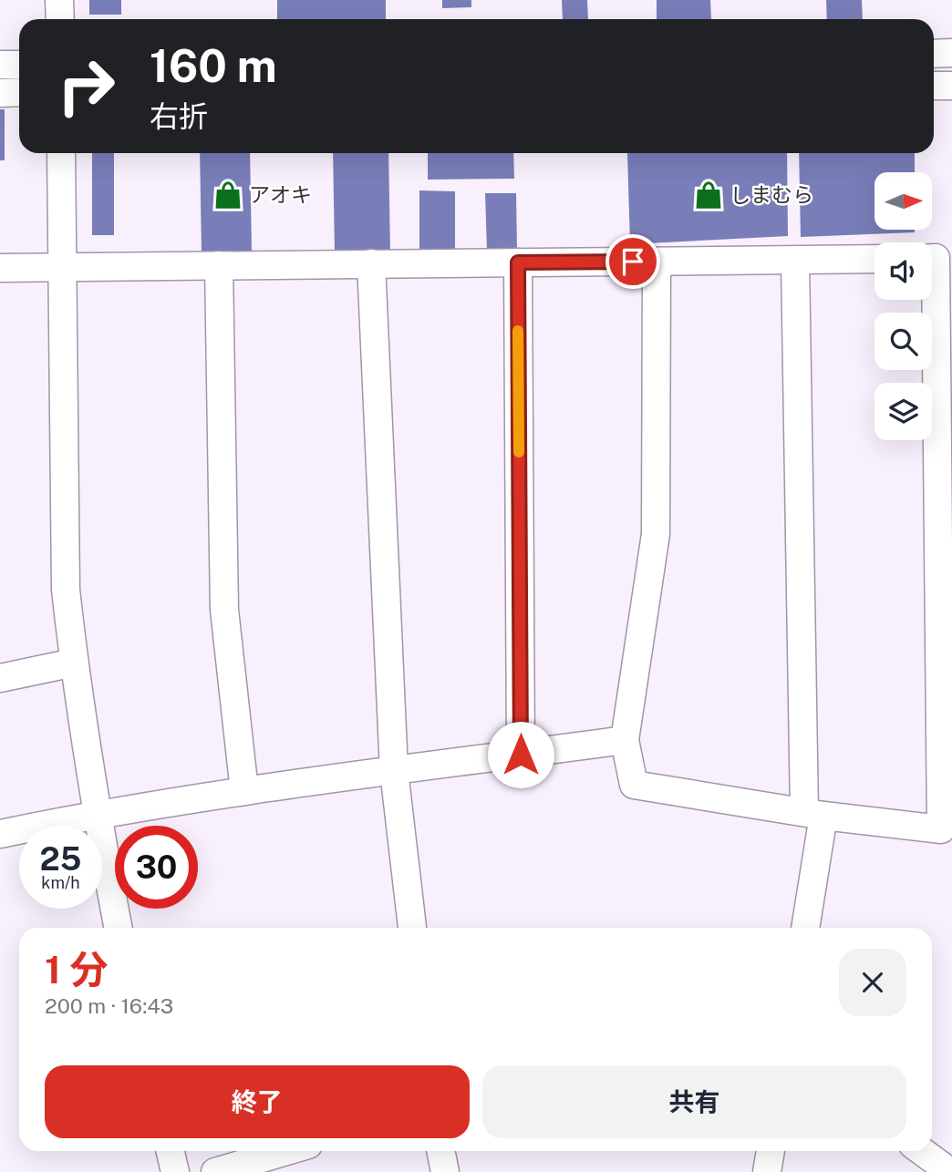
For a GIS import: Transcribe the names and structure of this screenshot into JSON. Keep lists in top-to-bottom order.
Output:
{
  "places": {
    "shop": ["アオキ", "しまむら"]
  },
  "north": "right",
  "page": {
    "turn": ["160 m", "右折"],
    "speed": "25 km/h",
    "limit": "30",
    "heading": ["1 分", "200 m · 16:43"],
    "buttons": ["終了", "共有"]
  }
}
